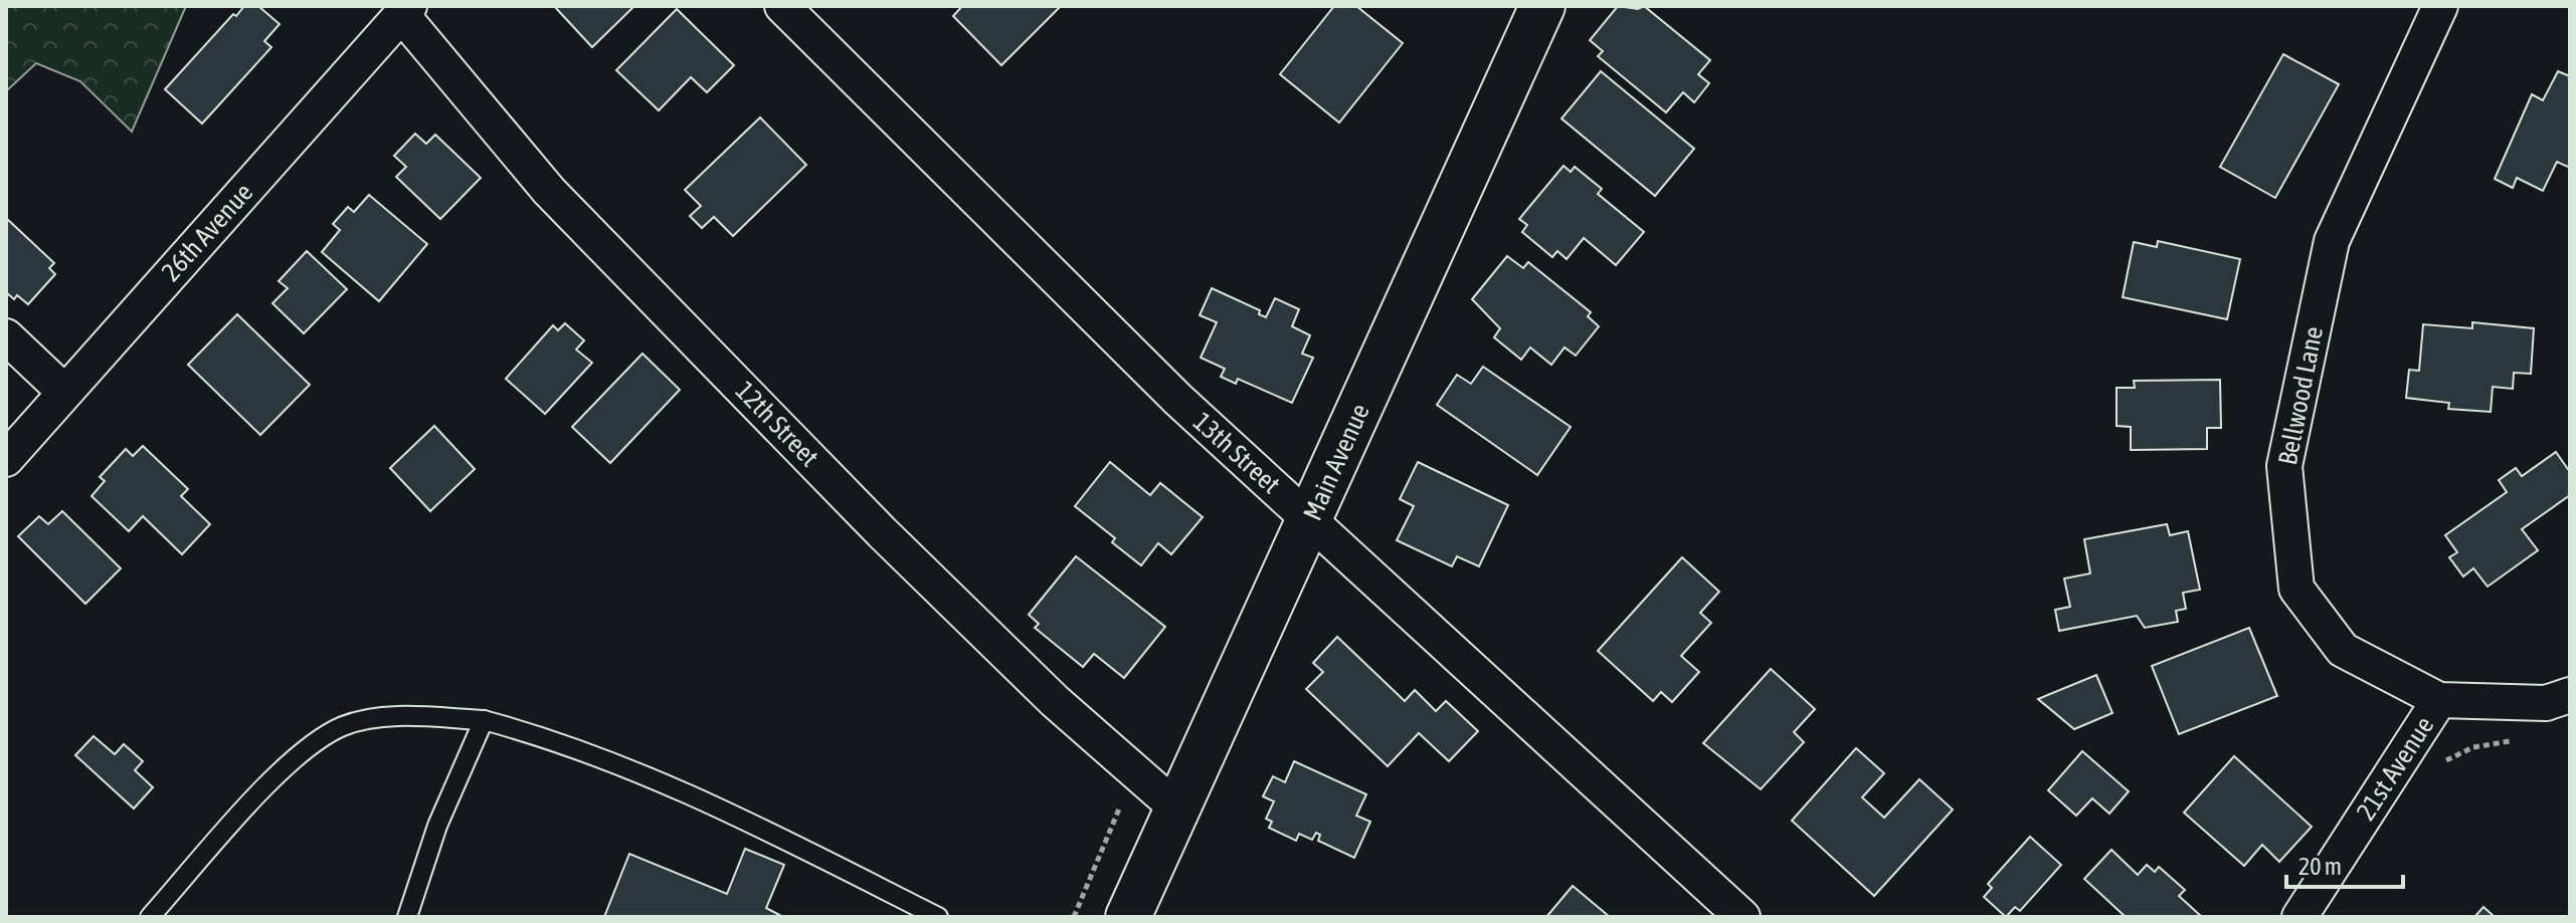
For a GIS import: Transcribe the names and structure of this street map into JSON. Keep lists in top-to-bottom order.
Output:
{
  "streets": {
    "main road": ["Main Avenue"],
    "street": [
      "26th Avenue",
      "Bellwood Lane",
      "12th Street",
      "13th Street",
      "21st Avenue"
    ]
  },
  "crossings": [
    ["26th Avenue", "12th Street"],
    ["Bellwood Lane", "21st Avenue"],
    ["12th Street", "Main Avenue"],
    ["13th Street", "Main Avenue"]
  ],
  "scale_bar": "20 m"
}
